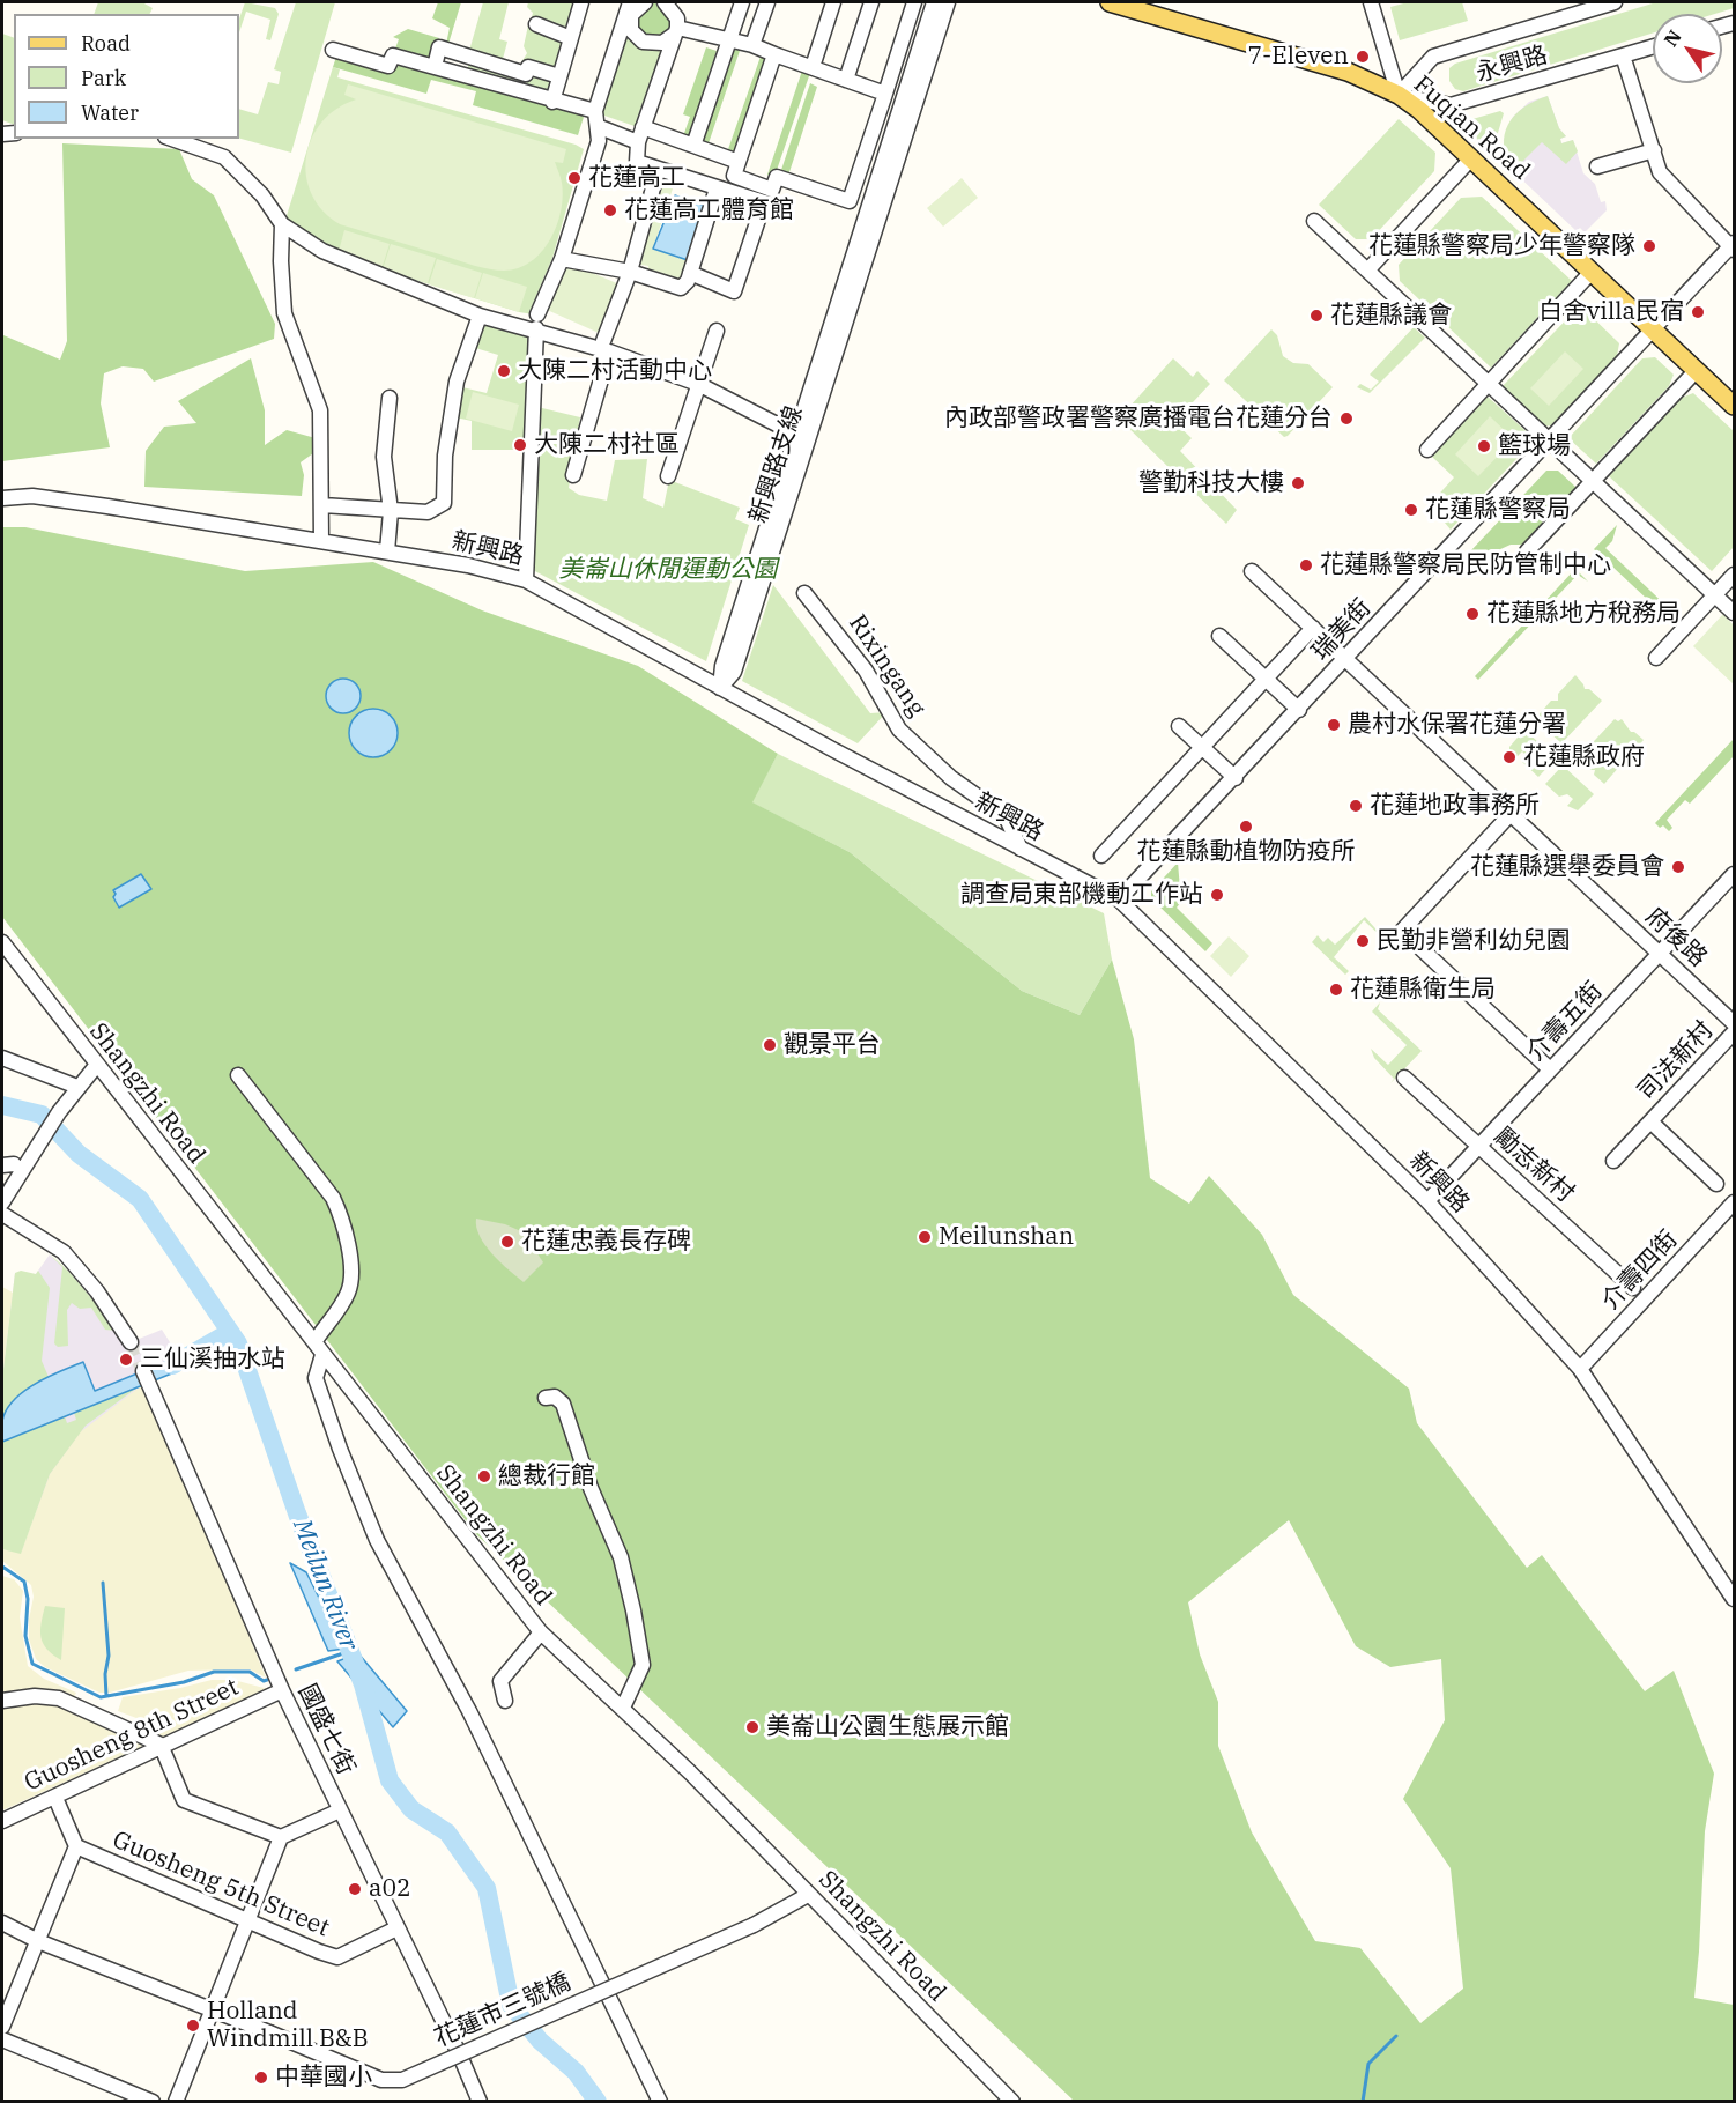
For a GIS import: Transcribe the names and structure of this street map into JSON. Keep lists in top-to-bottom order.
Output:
{
  "streets": {
    "main road": ["Fuqian Road"],
    "street": [
      "永興路",
      "新興路支線",
      "新興路",
      "瑞美街",
      "Rixingang",
      "府後路",
      "介壽五街",
      "司法新村",
      "Shangzhi Road",
      "勵志新村",
      "介壽四街",
      "國盛七街",
      "Guosheng 8th Street",
      "Guosheng 5th Street",
      "花蓮市三號橋"
    ]
  },
  "crossings": [
    ["永興路", "Fuqian Road"],
    ["Fuqian Road", "瑞美街"],
    ["新興路支線", "新興路"],
    ["新興路", "瑞美街"],
    ["新興路", "Rixingang"],
    ["新興路", "介壽五街"],
    ["新興路", "介壽四街"],
    ["瑞美街", "府後路"],
    ["府後路", "介壽五街"],
    ["介壽五街", "勵志新村"],
    ["Shangzhi Road", "花蓮市三號橋"],
    ["國盛七街", "Guosheng 8th Street"],
    ["國盛七街", "Guosheng 5th Street"],
    ["Guosheng 8th Street", "Guosheng 5th Street"]
  ],
  "water": ["Meilun River"],
  "parks": ["美崙山休閒運動公園"],
  "places": [
    "7-Eleven",
    "花蓮高工",
    "花蓮高工體育館",
    "花蓮縣警察局少年警察隊",
    "白舍villa民宿",
    "花蓮縣議會",
    "大陳二村活動中心",
    "內政部警政署警察廣播電台花蓮分台",
    "大陳二村社區",
    "籃球場",
    "警勤科技大樓",
    "花蓮縣警察局",
    "花蓮縣警察局民防管制中心",
    "花蓮縣地方稅務局",
    "農村水保署花蓮分署",
    "花蓮縣政府",
    "花蓮地政事務所",
    "花蓮縣動植物防疫所",
    "花蓮縣選舉委員會",
    "調查局東部機動工作站",
    "民勤非營利幼兒園",
    "花蓮縣衛生局",
    "觀景平台",
    "Meilunshan",
    "花蓮忠義長存碑",
    "三仙溪抽水站",
    "總裁行館",
    "美崙山公園生態展示館",
    "a02",
    "Holland Windmill B&B",
    "中華國小"
  ],
  "legend": ["Road", "Park", "Water"],
  "north": "top left"
}
